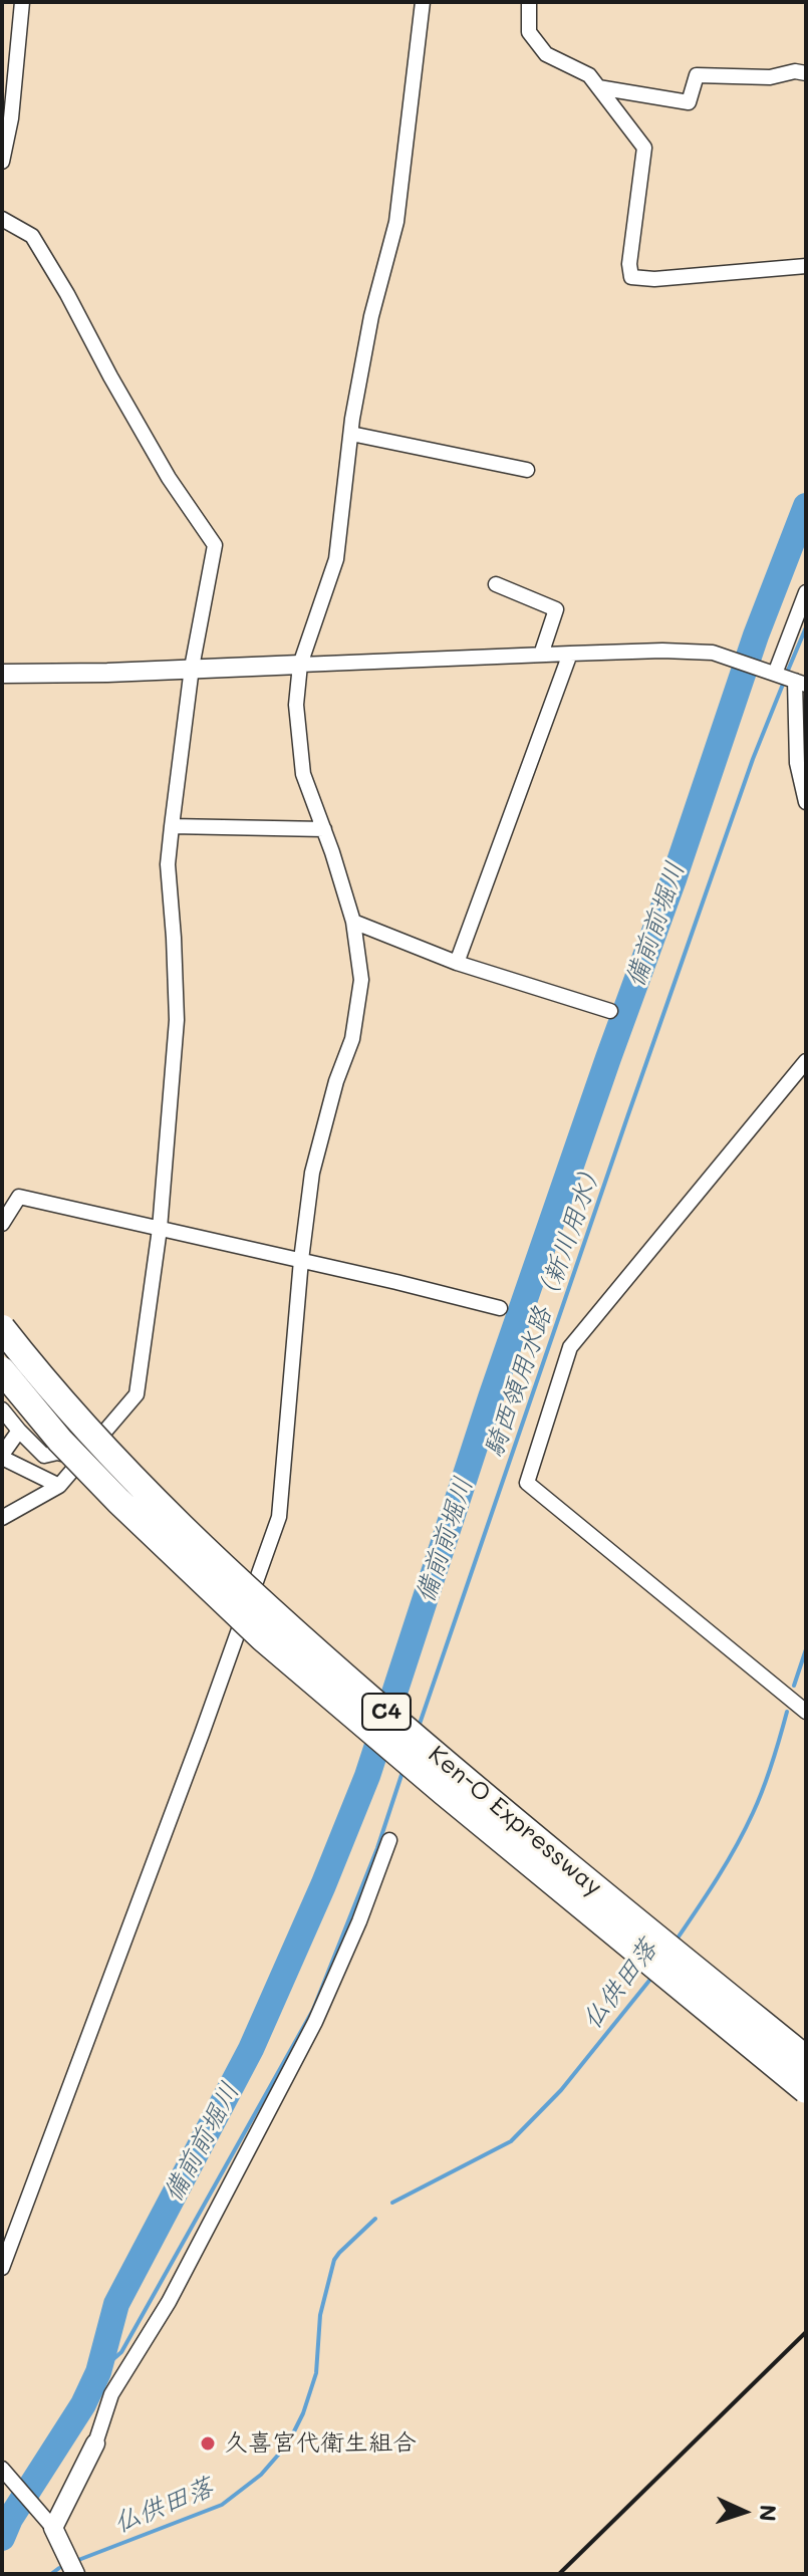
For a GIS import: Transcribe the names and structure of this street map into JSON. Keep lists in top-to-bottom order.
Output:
{
  "streets": {
    "highway": ["C4", "Ken-O Expressway"]
  },
  "water": ["備前前堀川", "騎西領用水路（新川用水）", "仏供田落"],
  "places": ["久喜宮代衛生組合"],
  "north": "right"
}
